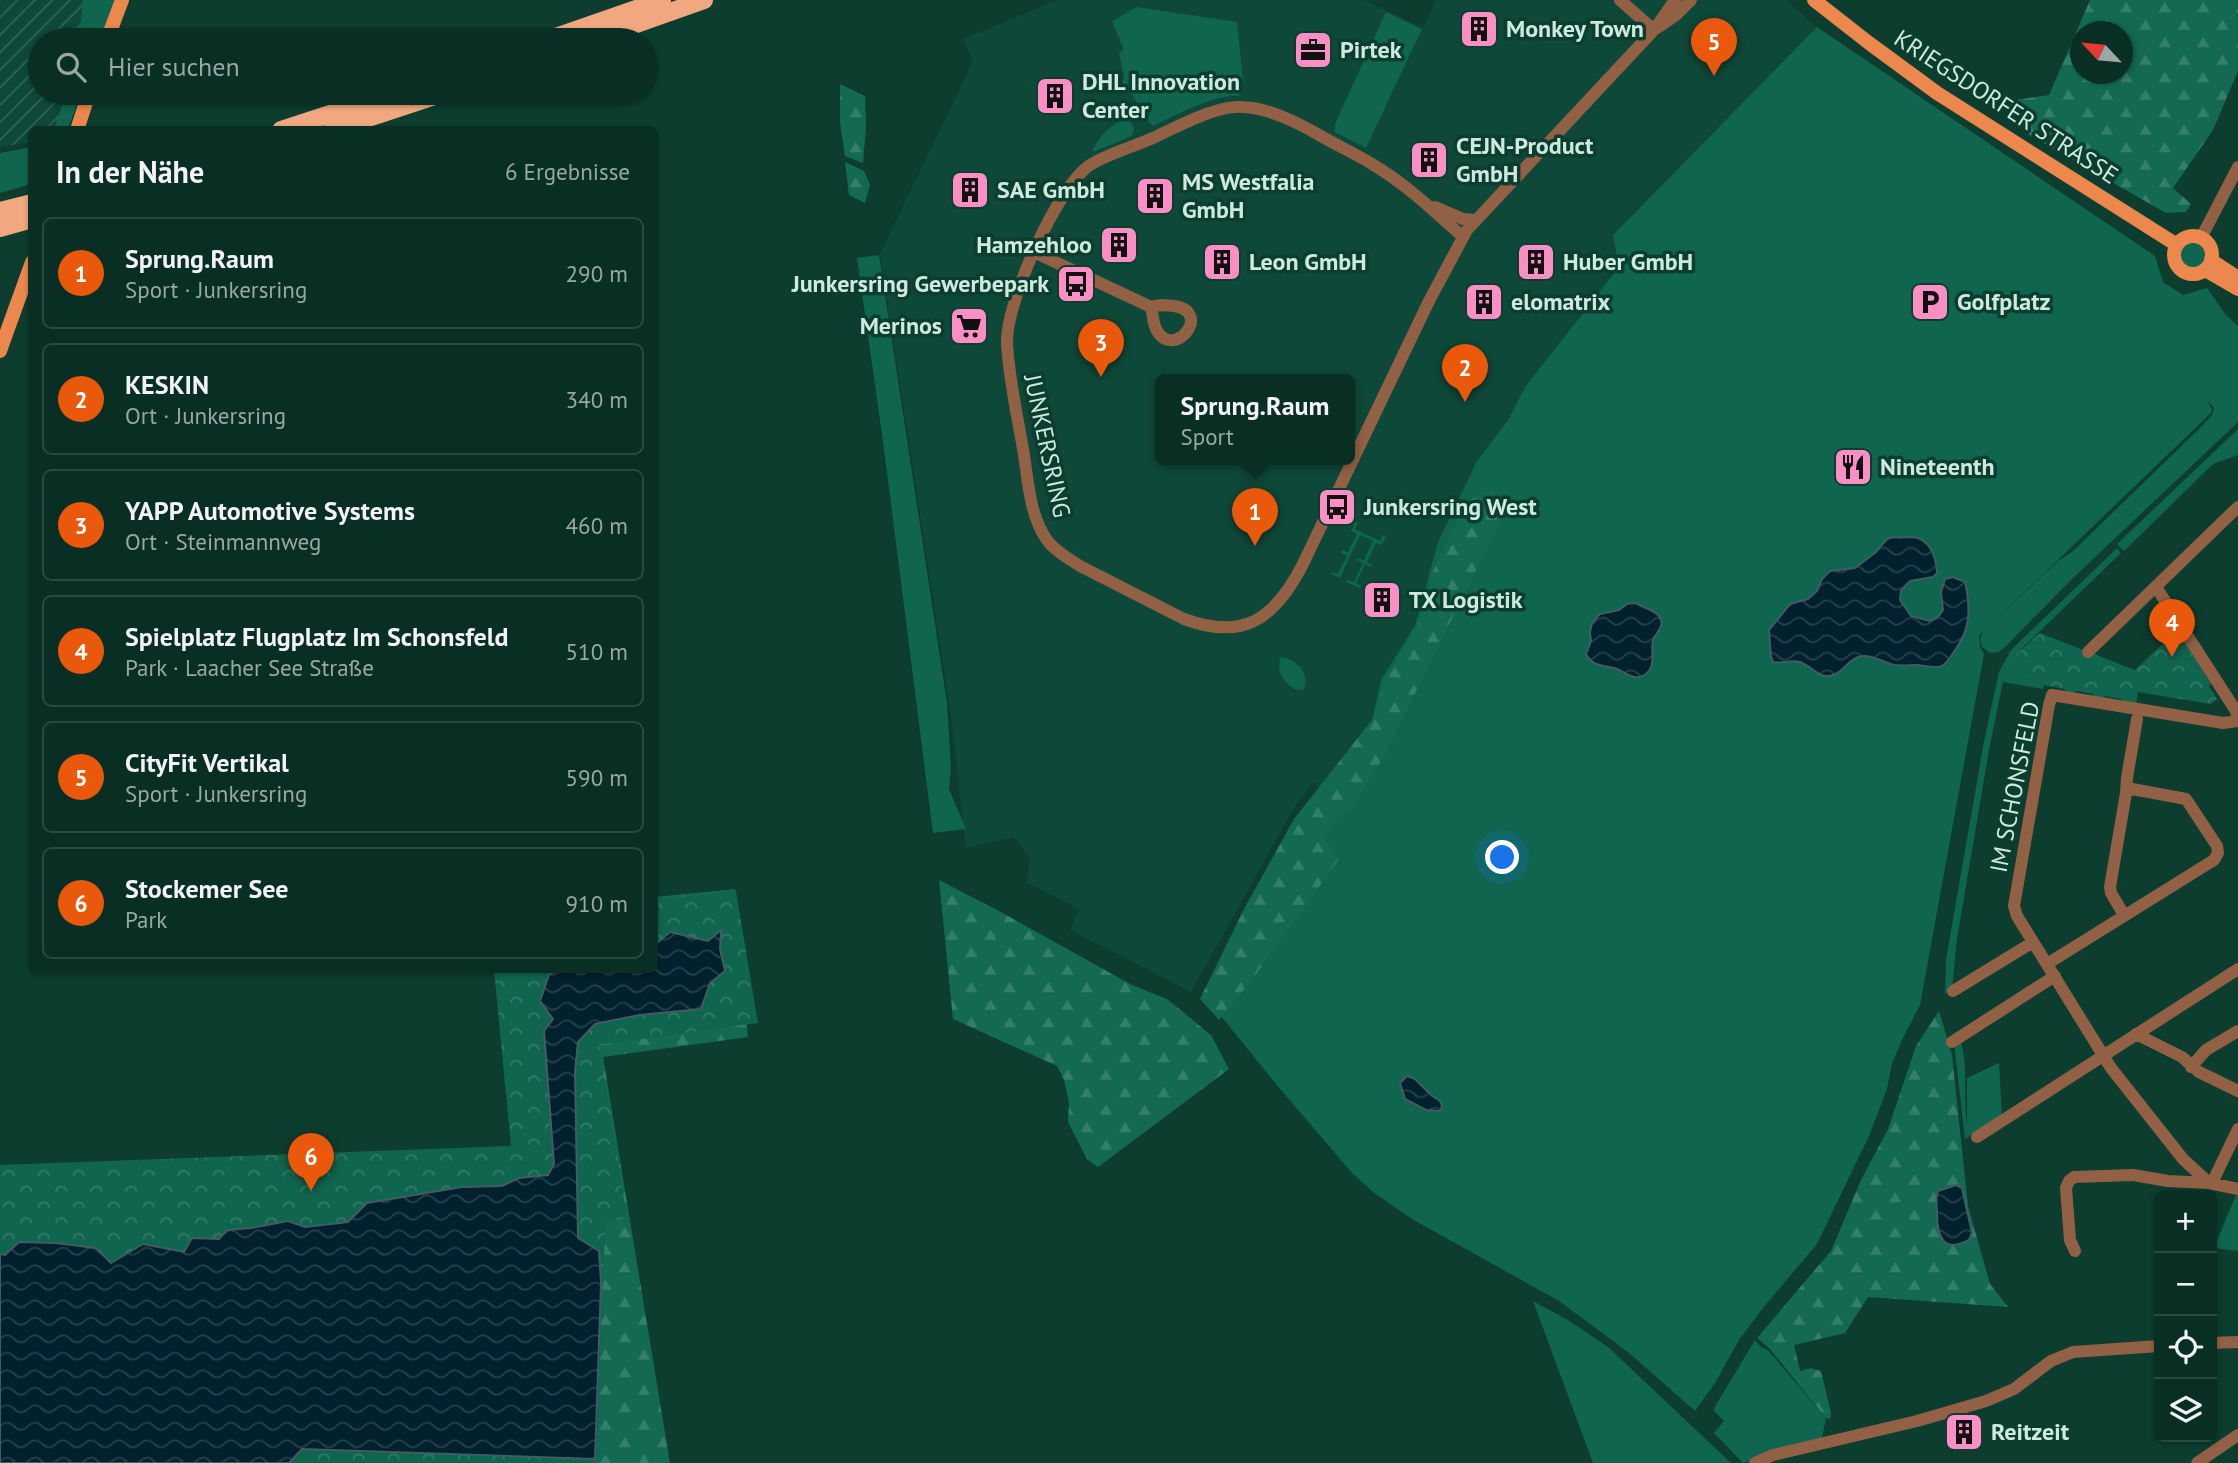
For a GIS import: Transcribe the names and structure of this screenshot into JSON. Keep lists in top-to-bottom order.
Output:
{
  "streets": {
    "main road": ["KRIEGSDORFER STRASSE"],
    "street": ["JUNKERSRING", "IM SCHONSFELD"]
  },
  "places": {
    "building": [
      "Monkey Town",
      "DHL Innovation Center",
      "CEJN-Product GmbH",
      "SAE GmbH",
      "MS Westfalia GmbH",
      "Hamzehloo",
      "Leon GmbH",
      "Huber GmbH",
      "elomatrix",
      "TX Logistik",
      "Reitzeit"
    ],
    "office": ["Pirtek"],
    "bus stop": ["Junkersring Gewerbepark", "Junkersring West"],
    "parking": ["Golfplatz"],
    "supermarket": ["Merinos"],
    "restaurant": ["Nineteenth"]
  },
  "north": "top left",
  "page": {
    "pins": [
      "5",
      "3",
      "2",
      "1",
      "4",
      "6"
    ],
    "search": "Hier suchen",
    "heading": ["In der Nähe", "6 Ergebnisse"],
    "list": [
      {
        "mark": "1",
        "name": "Sprung.Raum",
        "note": "Sport · Junkersring",
        "value": "290 m"
      },
      {
        "mark": "2",
        "name": "KESKIN",
        "note": "Ort · Junkersring",
        "value": "340 m"
      },
      {
        "mark": "3",
        "name": "YAPP Automotive Systems",
        "note": "Ort · Steinmannweg",
        "value": "460 m"
      },
      {
        "mark": "4",
        "name": "Spielplatz Flugplatz Im Schonsfeld",
        "note": "Park · Laacher See Straße",
        "value": "510 m"
      },
      {
        "mark": "5",
        "name": "CityFit Vertikal",
        "note": "Sport · Junkersring",
        "value": "590 m"
      },
      {
        "mark": "6",
        "name": "Stockemer See",
        "note": "Park",
        "value": "910 m"
      }
    ],
    "popup": ["Sprung.Raum", "Sport"],
    "map_buttons": ["+", "−"]
  }
}
